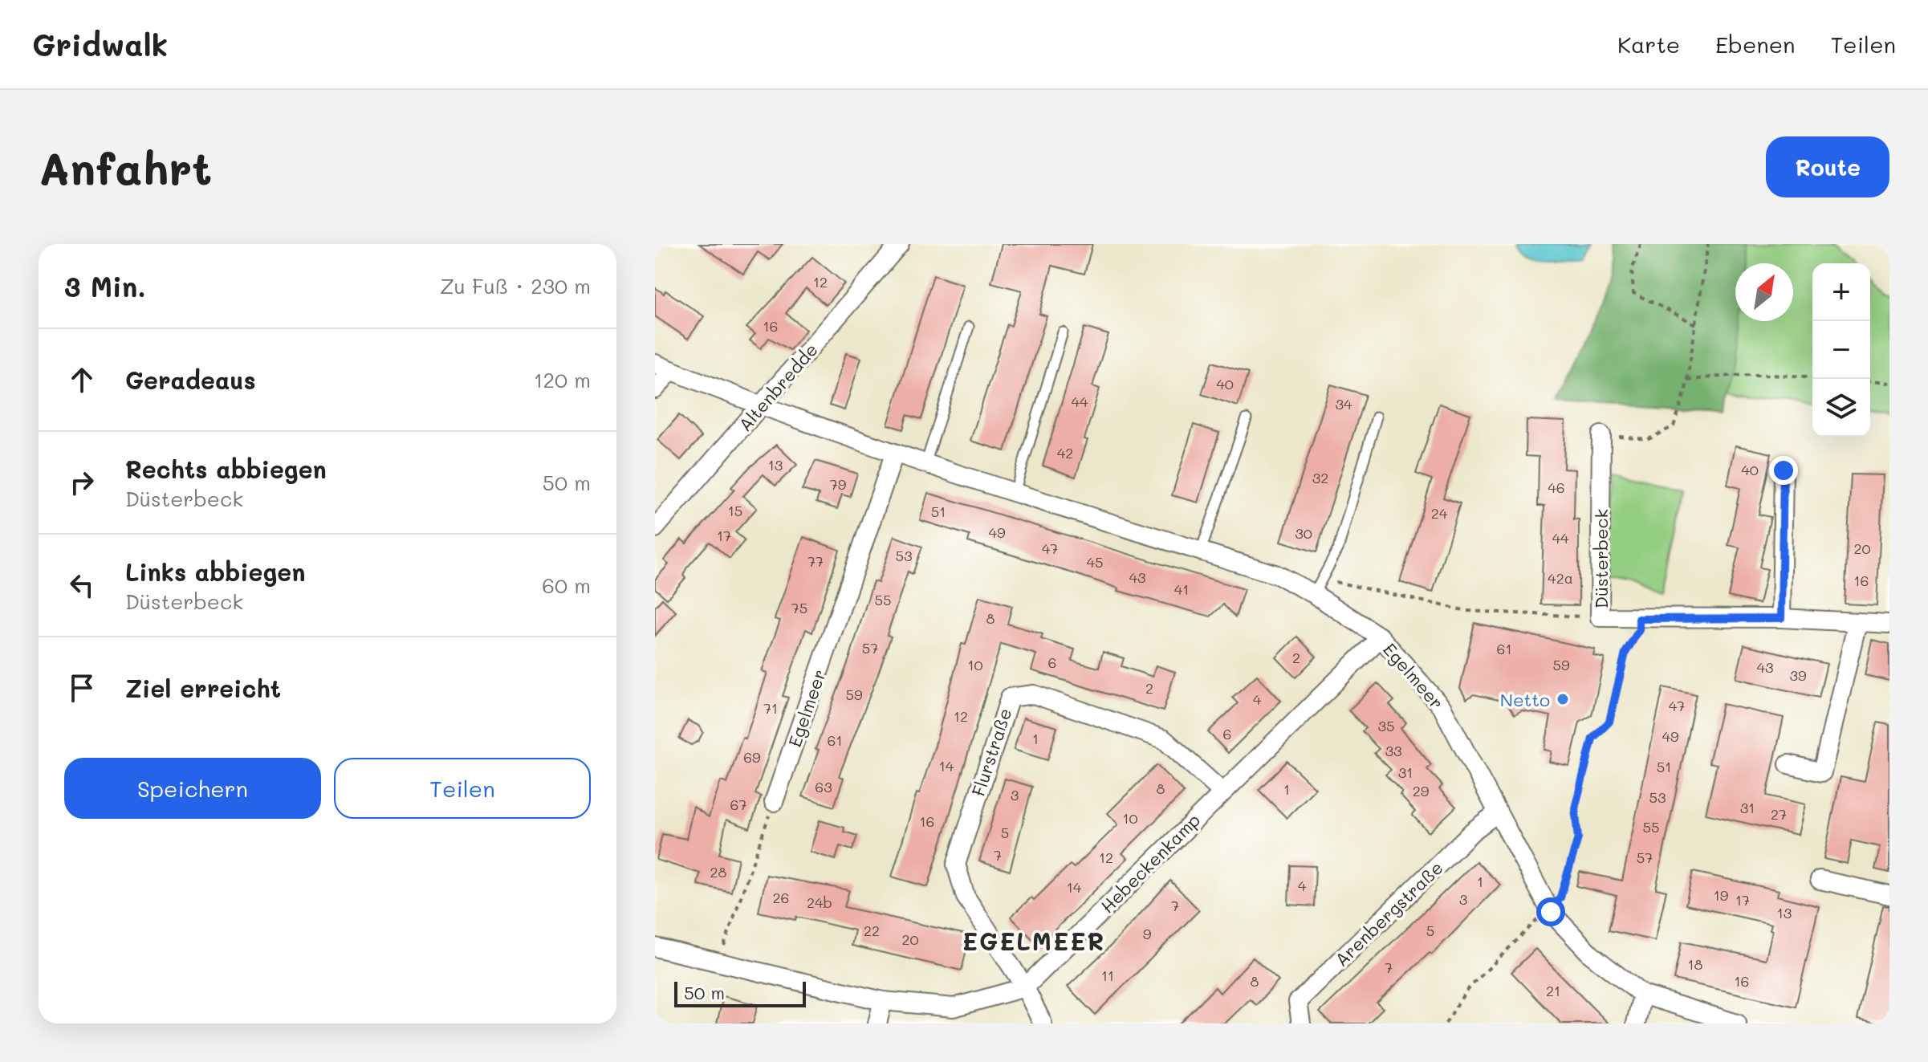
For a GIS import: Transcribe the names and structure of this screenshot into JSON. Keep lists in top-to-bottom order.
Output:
{
  "streets": {
    "street": [
      "Altenbredde",
      "Düsterbeck",
      "Egelmeer",
      "Flurstraße",
      "Hebeckenkamp",
      "Arenbergstraße"
    ]
  },
  "crossings": [
    ["Altenbredde", "Egelmeer"],
    ["Egelmeer", "Hebeckenkamp"],
    ["Egelmeer", "Arenbergstraße"],
    ["Flurstraße", "Hebeckenkamp"]
  ],
  "districts": ["EGELMEER"],
  "places": ["Netto"],
  "house_numbers": [
    "12",
    "16",
    "40",
    "44",
    "34",
    "42",
    "13",
    "40",
    "32",
    "79",
    "46",
    "15",
    "51",
    "24",
    "49",
    "30",
    "17",
    "44",
    "47",
    "20",
    "53",
    "77",
    "45",
    "43",
    "42a",
    "16",
    "41",
    "55",
    "75",
    "8",
    "57",
    "61",
    "2",
    "6",
    "10",
    "59",
    "43",
    "39",
    "2",
    "59",
    "4",
    "47",
    "71",
    "12",
    "35",
    "6",
    "49",
    "1",
    "61",
    "33",
    "69",
    "14",
    "51",
    "31",
    "63",
    "8",
    "1",
    "29",
    "3",
    "53",
    "67",
    "31",
    "27",
    "10",
    "16",
    "55",
    "5",
    "7",
    "12",
    "57",
    "28",
    "1",
    "4",
    "14",
    "19",
    "26",
    "3",
    "17",
    "24b",
    "7",
    "13",
    "22",
    "5",
    "9",
    "20",
    "18",
    "7",
    "11",
    "8",
    "16",
    "21"
  ],
  "scale_bar": "50 m",
  "north": "top right",
  "page": {
    "header": "Gridwalk",
    "nav": ["Karte", "Ebenen", "Teilen"],
    "buttons": [
      "Route",
      ["Speichern", "Teilen"]
    ],
    "title": "Anfahrt",
    "heading": ["3 Min.", "Zu Fuß · 230 m"],
    "map_buttons": ["+", "−"],
    "list": [
      ["Geradeaus", "120 m"],
      ["Rechts abbiegen", "Düsterbeck", "50 m"],
      ["Links abbiegen", "Düsterbeck", "60 m"],
      "Ziel erreicht"
    ],
    "scale": "50 m"
  }
}
